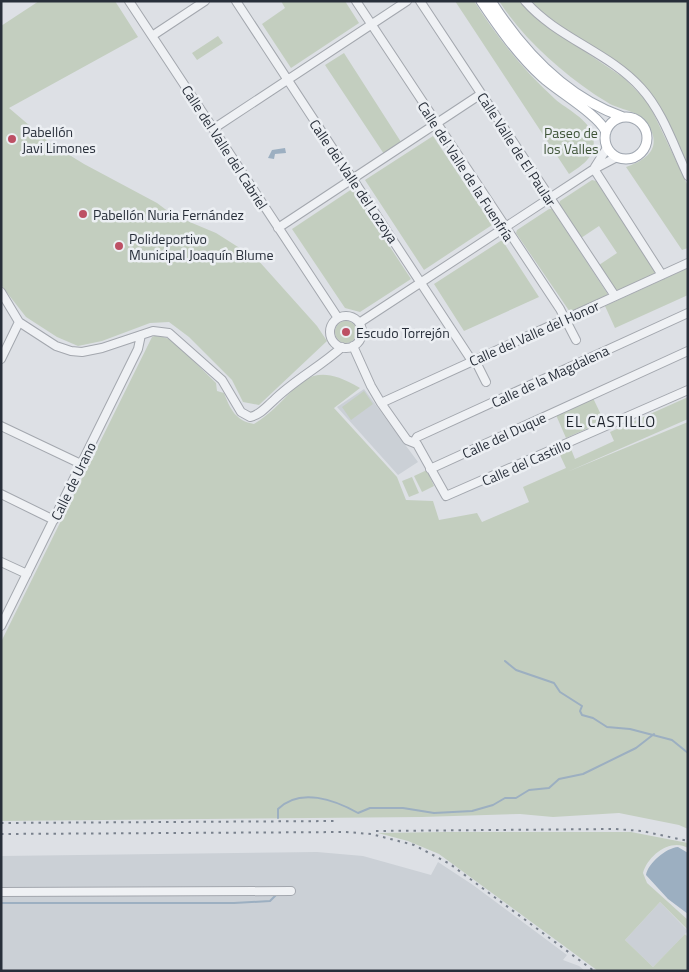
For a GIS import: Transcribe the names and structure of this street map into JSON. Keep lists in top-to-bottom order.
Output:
{
  "streets": {
    "street": [
      "Calle del Valle del Cabriel",
      "Calle Valle de El Paular",
      "Calle del Valle de la Fuenfría",
      "Calle del Valle del Lozoya",
      "Calle del Valle del Honor",
      "Calle de la Magdalena",
      "Calle del Duque",
      "Calle del Castillo",
      "Calle de Urano"
    ]
  },
  "crossings": [
    ["Calle Valle de El Paular", "Calle del Valle del Honor"],
    ["Calle del Valle de la Fuenfría", "Calle del Valle del Honor"],
    ["Calle del Valle del Lozoya", "Calle del Valle del Honor"],
    ["Calle del Duque", "Calle del Castillo"]
  ],
  "districts": ["EL CASTILLO"],
  "parks": ["Paseo de los Valles"],
  "places": [
    "Pabellón Javi Limones",
    "Pabellón Nuria Fernández",
    "Polideportivo Municipal Joaquín Blume",
    "Escudo Torrejón"
  ]
}
